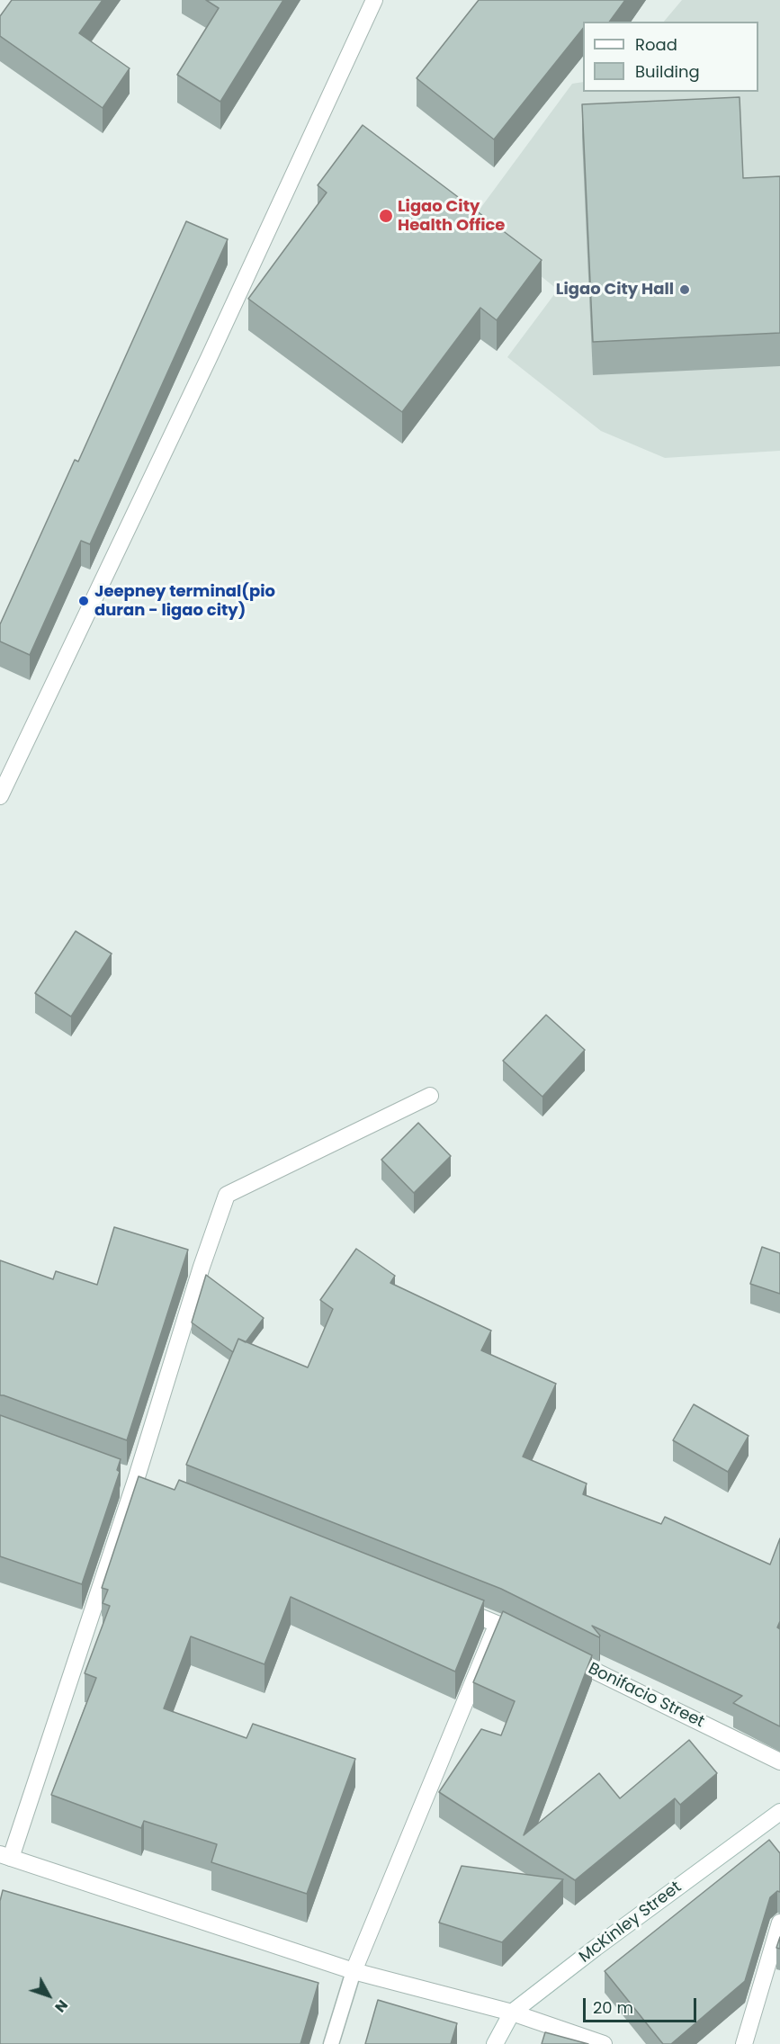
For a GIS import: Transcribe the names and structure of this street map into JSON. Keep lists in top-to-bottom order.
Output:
{
  "streets": {
    "street": ["Bonifacio Street", "McKinley Street"]
  },
  "places": ["Ligao City Health Office", "Ligao City Hall", "Jeepney terminal(pio duran - ligao city)"],
  "legend": ["Road", "Building"],
  "scale_bar": "20 m",
  "north": "bottom right"
}
